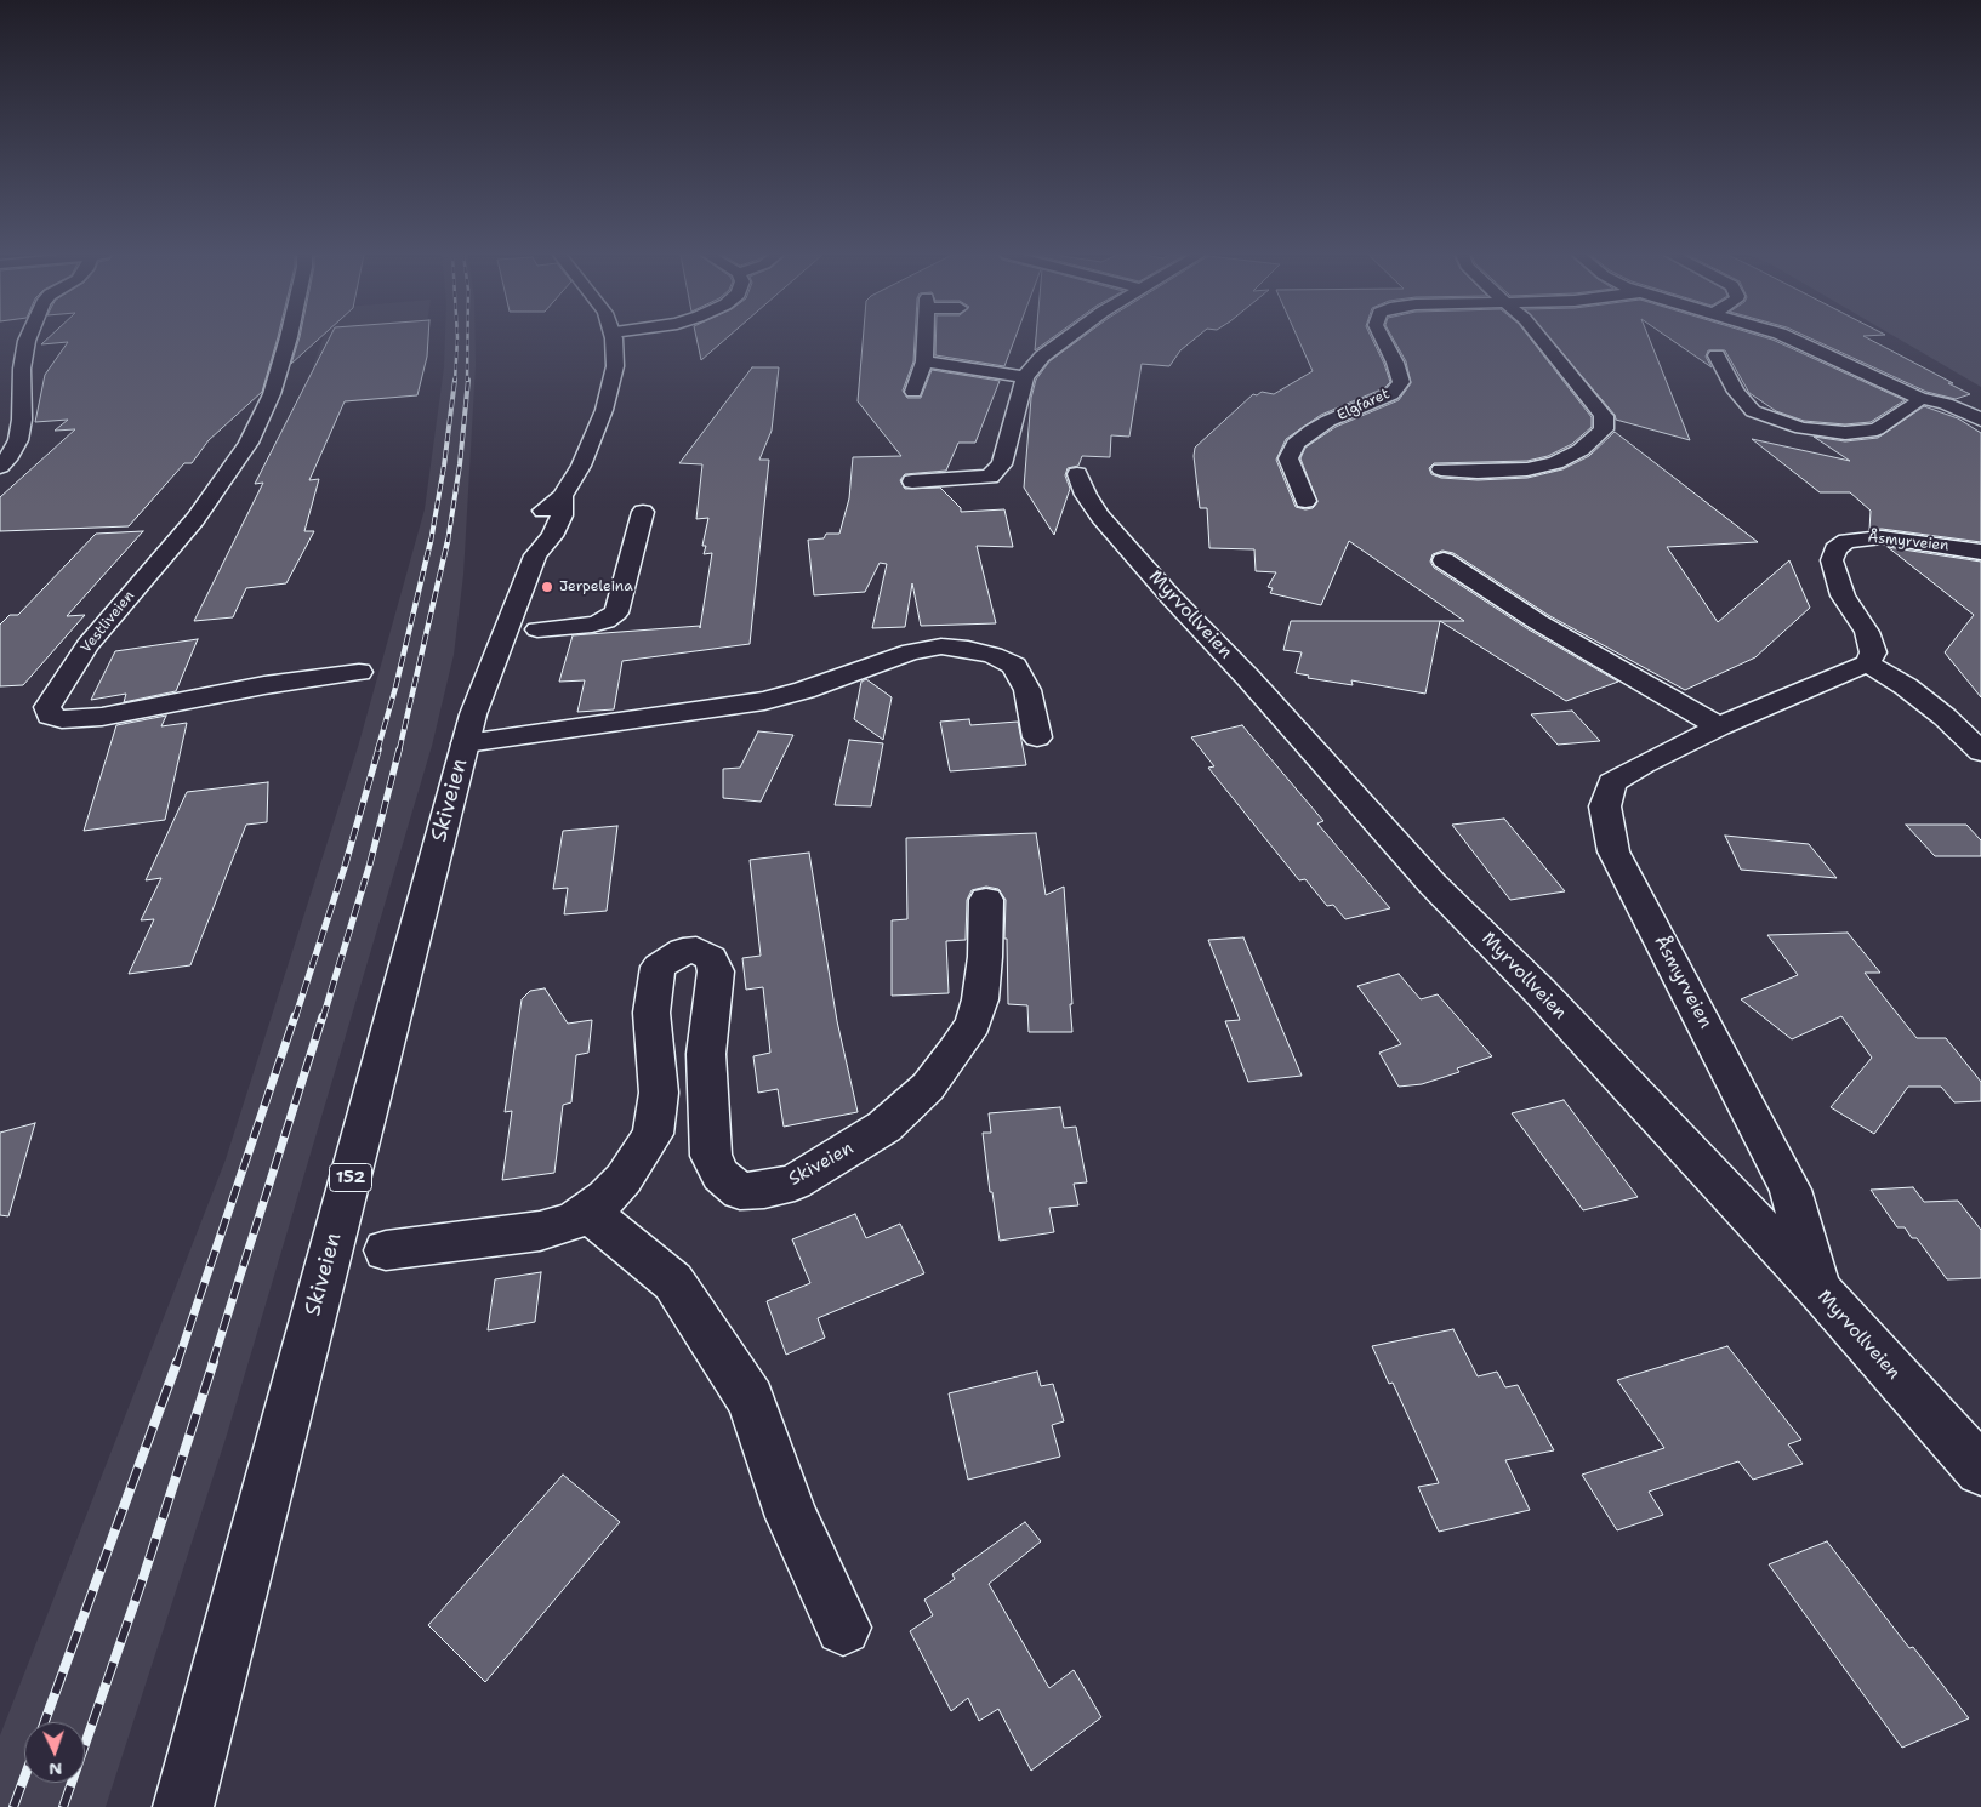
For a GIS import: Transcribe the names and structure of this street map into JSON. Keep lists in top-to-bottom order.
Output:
{
  "streets": {
    "street": [
      "Elgfaret",
      "Åsmyrveien",
      "Myrvollveien",
      "Vestliveien",
      "Skiveien",
      "152"
    ]
  },
  "crossings": [
    ["Åsmyrveien", "Myrvollveien"]
  ],
  "places": ["Jerpeleina"],
  "north": "bottom"
}
